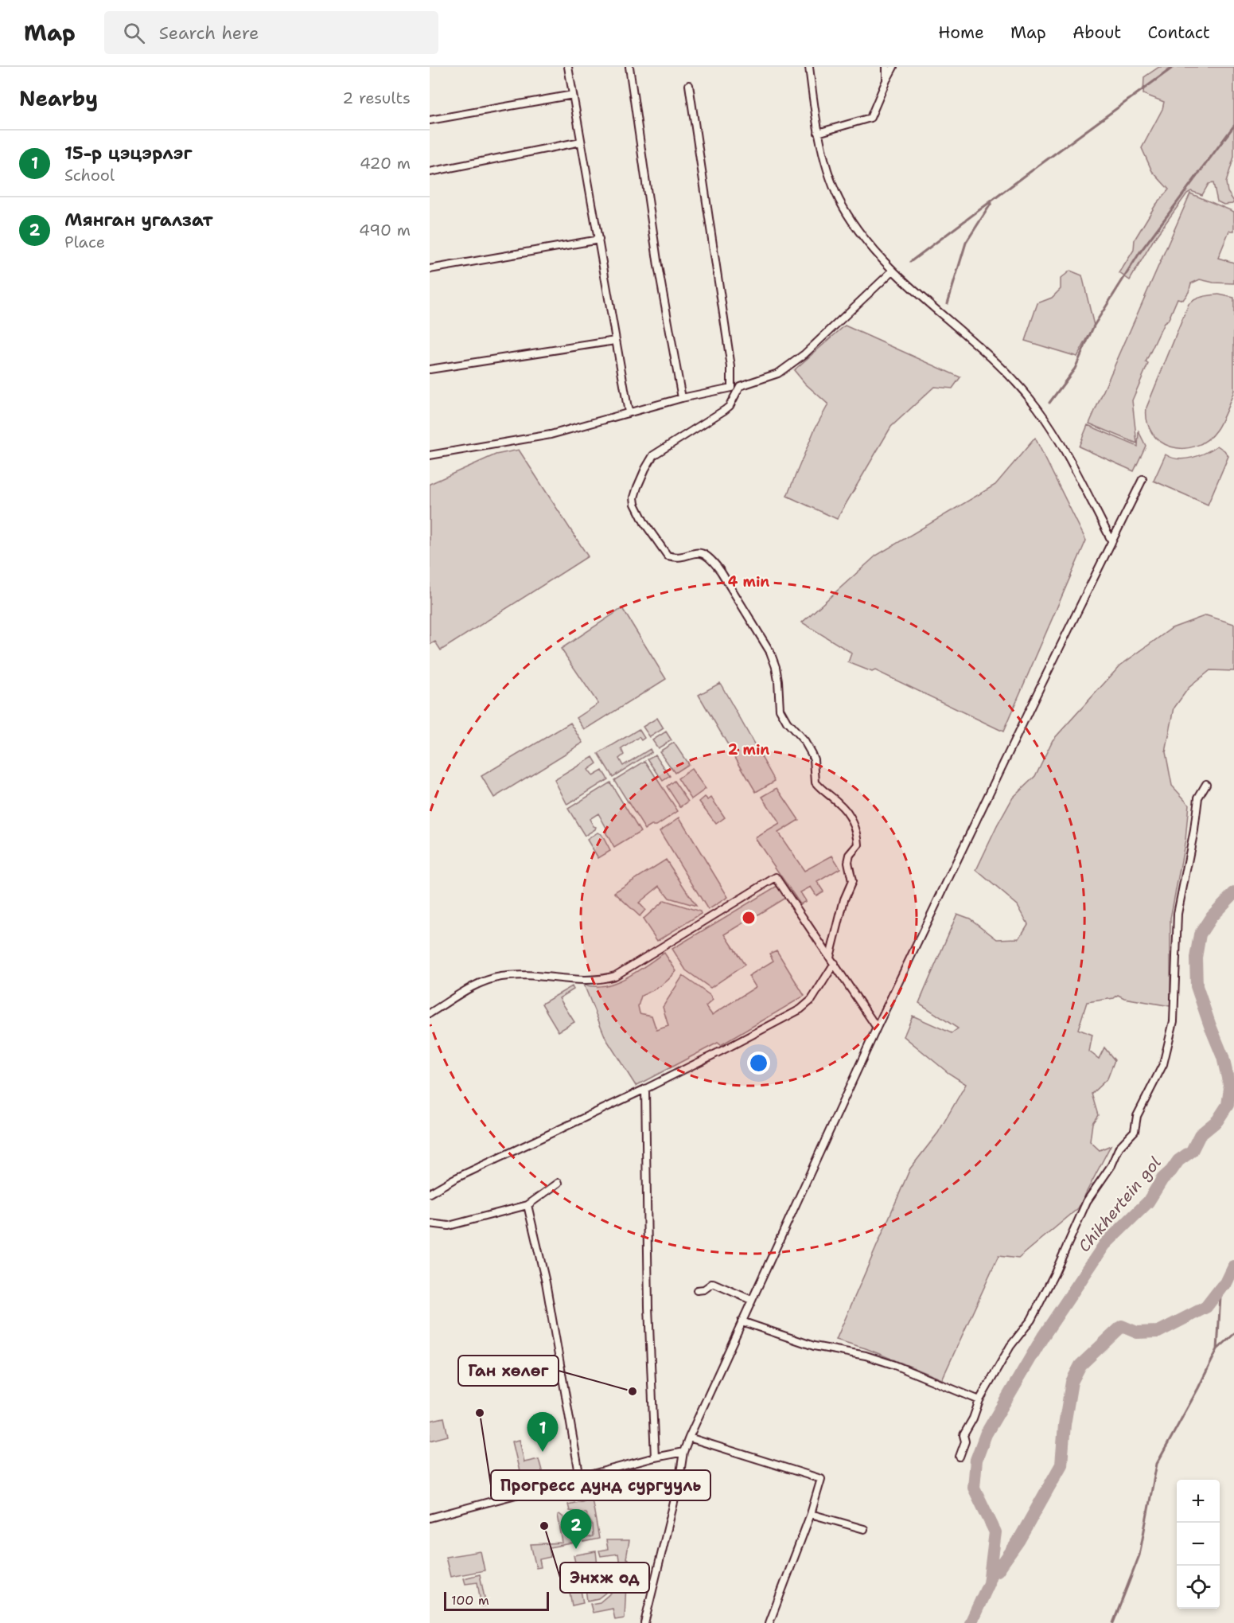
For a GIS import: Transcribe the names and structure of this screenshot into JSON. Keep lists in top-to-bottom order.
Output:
{
  "water": ["Chikhertein gol"],
  "places": ["Ган хөлөг", "Прогресс дунд сургууль", "Энхж од"],
  "scale_bar": "100 m",
  "page": {
    "header": "Map",
    "search": "Search here",
    "nav": [
      "Home",
      "Map",
      "About",
      "Contact"
    ],
    "heading": ["Nearby", "2 results"],
    "list": [
      {
        "mark": "1",
        "name": "15-р цэцэрлэг",
        "note": "School",
        "value": "420 m"
      },
      {
        "mark": "2",
        "name": "Мянган угалзат",
        "note": "Place",
        "value": "490 m"
      }
    ],
    "pins": ["1", "2"],
    "map_buttons": ["+", "−"],
    "scale": "100 m"
  },
  "rings": ["4 min", "2 min"]
}
